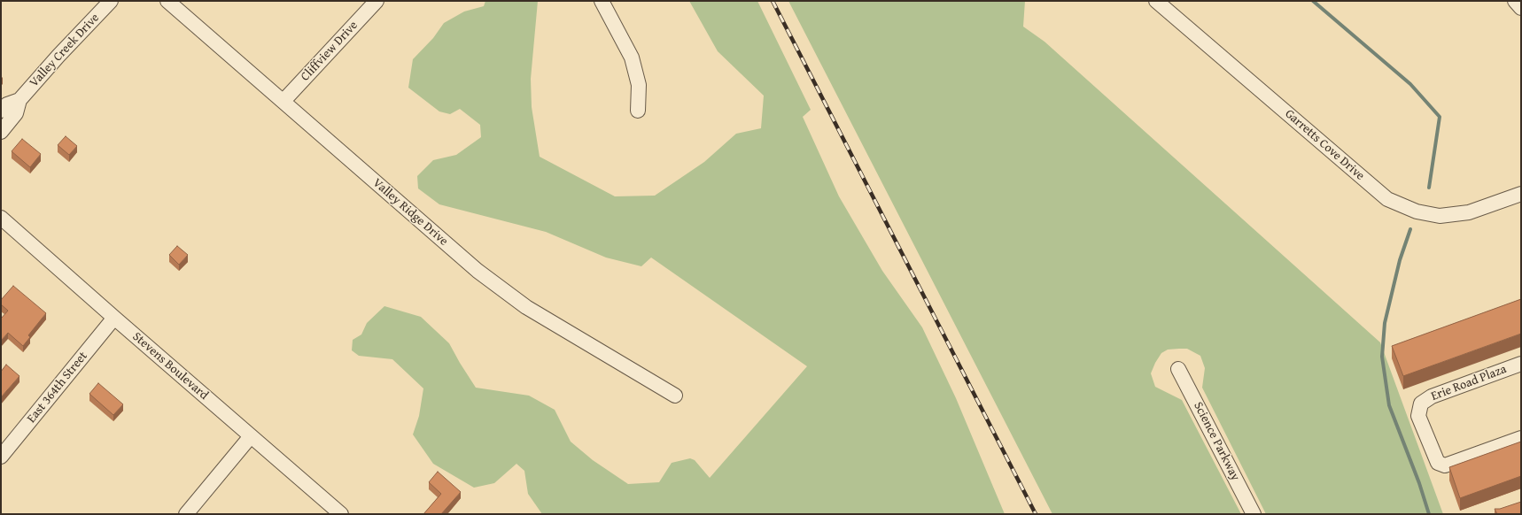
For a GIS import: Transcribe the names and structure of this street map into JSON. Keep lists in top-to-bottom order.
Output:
{
  "streets": {
    "street": [
      "Valley Creek Drive",
      "Cliffview Drive",
      "Garretts Cove Drive",
      "Valley Ridge Drive",
      "Stevens Boulevard",
      "Erie Road Plaza",
      "East 364th Street",
      "Science Parkway"
    ]
  },
  "crossings": [
    ["Cliffview Drive", "Valley Ridge Drive"],
    ["Stevens Boulevard", "East 364th Street"]
  ]
}
